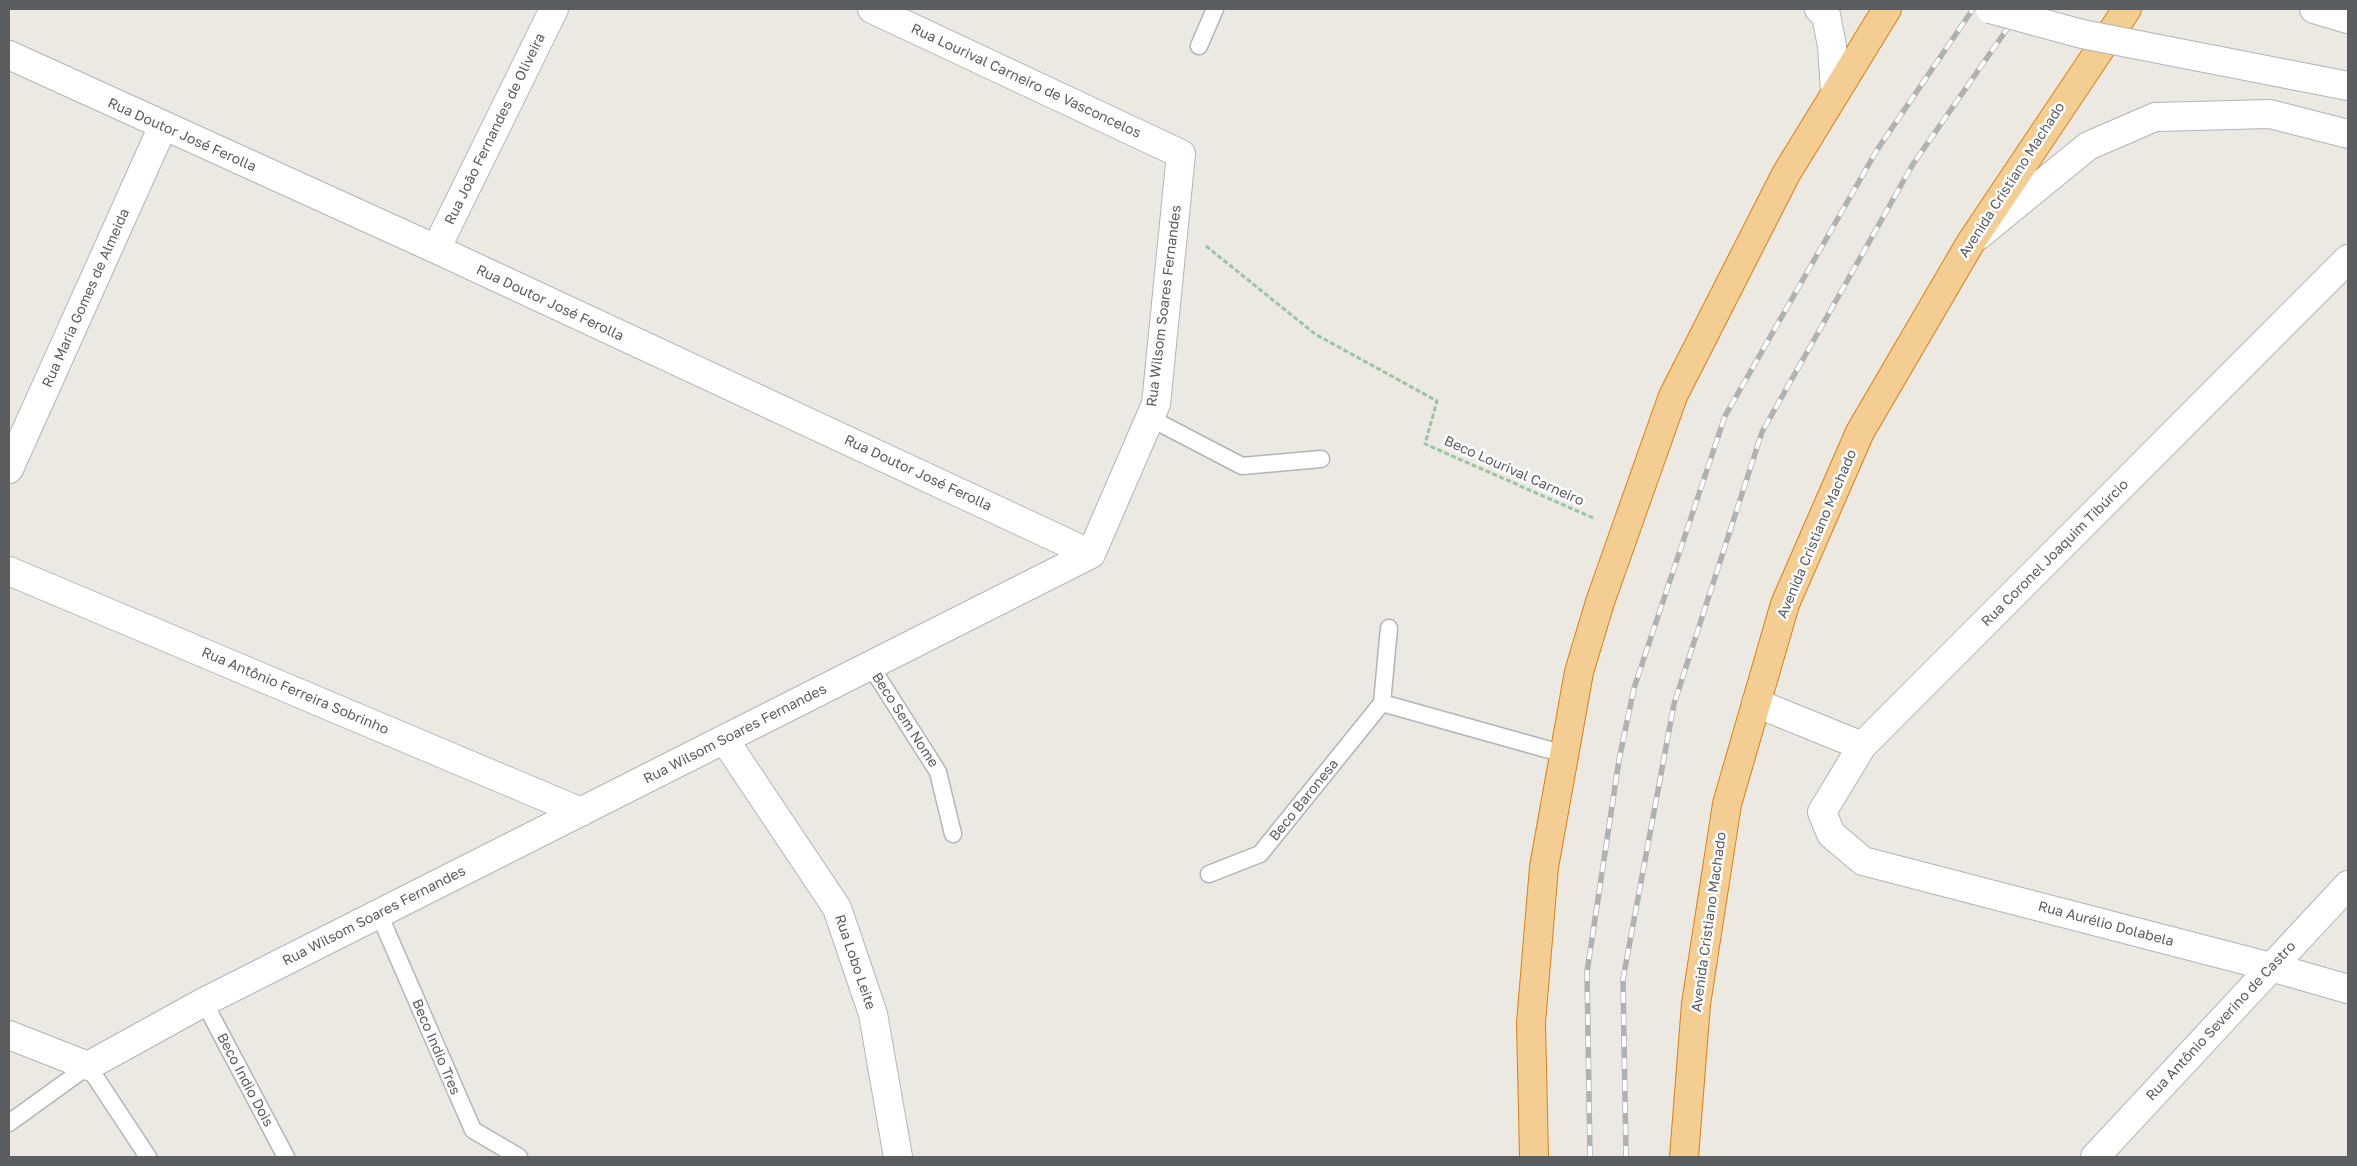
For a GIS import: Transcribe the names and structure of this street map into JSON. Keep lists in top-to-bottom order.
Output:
{
  "streets": {
    "highway": ["Avenida Cristiano Machado"],
    "street": [
      "Rua Lourival Carneiro de Vasconcelos",
      "Rua João Fernandes de Oliveira",
      "Rua Doutor José Ferolla",
      "Rua Maria Gomes de Almeida",
      "Rua Wilsom Soares Fernandes",
      "Rua Coronel Joaquim Tibúrcio",
      "Rua Antônio Ferreira Sobrinho",
      "Rua Aurélio Dolabela",
      "Rua Lobo Leite",
      "Rua Antônio Severino de Castro"
    ],
    "lane": [
      "Beco Sem Nome",
      "Beco Baronesa",
      "Beco Indio Tres",
      "Beco Indio Dois"
    ],
    "path": ["Beco Lourival Carneiro"]
  },
  "crossings": [
    ["Rua Lourival Carneiro de Vasconcelos", "Rua Wilsom Soares Fernandes"],
    ["Rua João Fernandes de Oliveira", "Rua Doutor José Ferolla"],
    ["Rua Doutor José Ferolla", "Rua Maria Gomes de Almeida"],
    ["Rua Doutor José Ferolla", "Rua Wilsom Soares Fernandes"],
    ["Rua Wilsom Soares Fernandes", "Beco Lourival Carneiro"],
    ["Rua Wilsom Soares Fernandes", "Rua Antônio Ferreira Sobrinho"],
    ["Rua Wilsom Soares Fernandes", "Beco Sem Nome"],
    ["Rua Wilsom Soares Fernandes", "Rua Lobo Leite"],
    ["Rua Wilsom Soares Fernandes", "Beco Indio Tres"],
    ["Rua Wilsom Soares Fernandes", "Beco Indio Dois"],
    ["Rua Coronel Joaquim Tibúrcio", "Rua Aurélio Dolabela"],
    ["Rua Aurélio Dolabela", "Rua Antônio Severino de Castro"]
  ]
}
